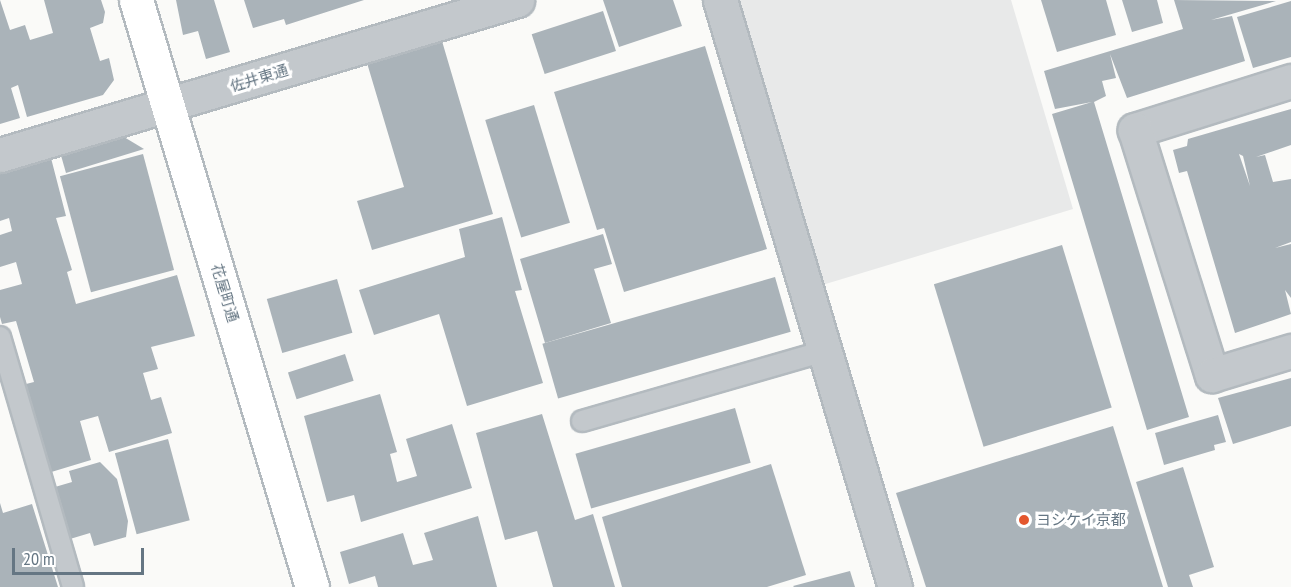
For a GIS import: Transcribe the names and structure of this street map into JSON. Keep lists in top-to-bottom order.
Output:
{
  "streets": {
    "street": ["佐井東通", "花屋町通"]
  },
  "crossings": [
    ["佐井東通", "花屋町通"]
  ],
  "places": ["ヨシケイ京都"],
  "scale_bar": "20 m"
}
